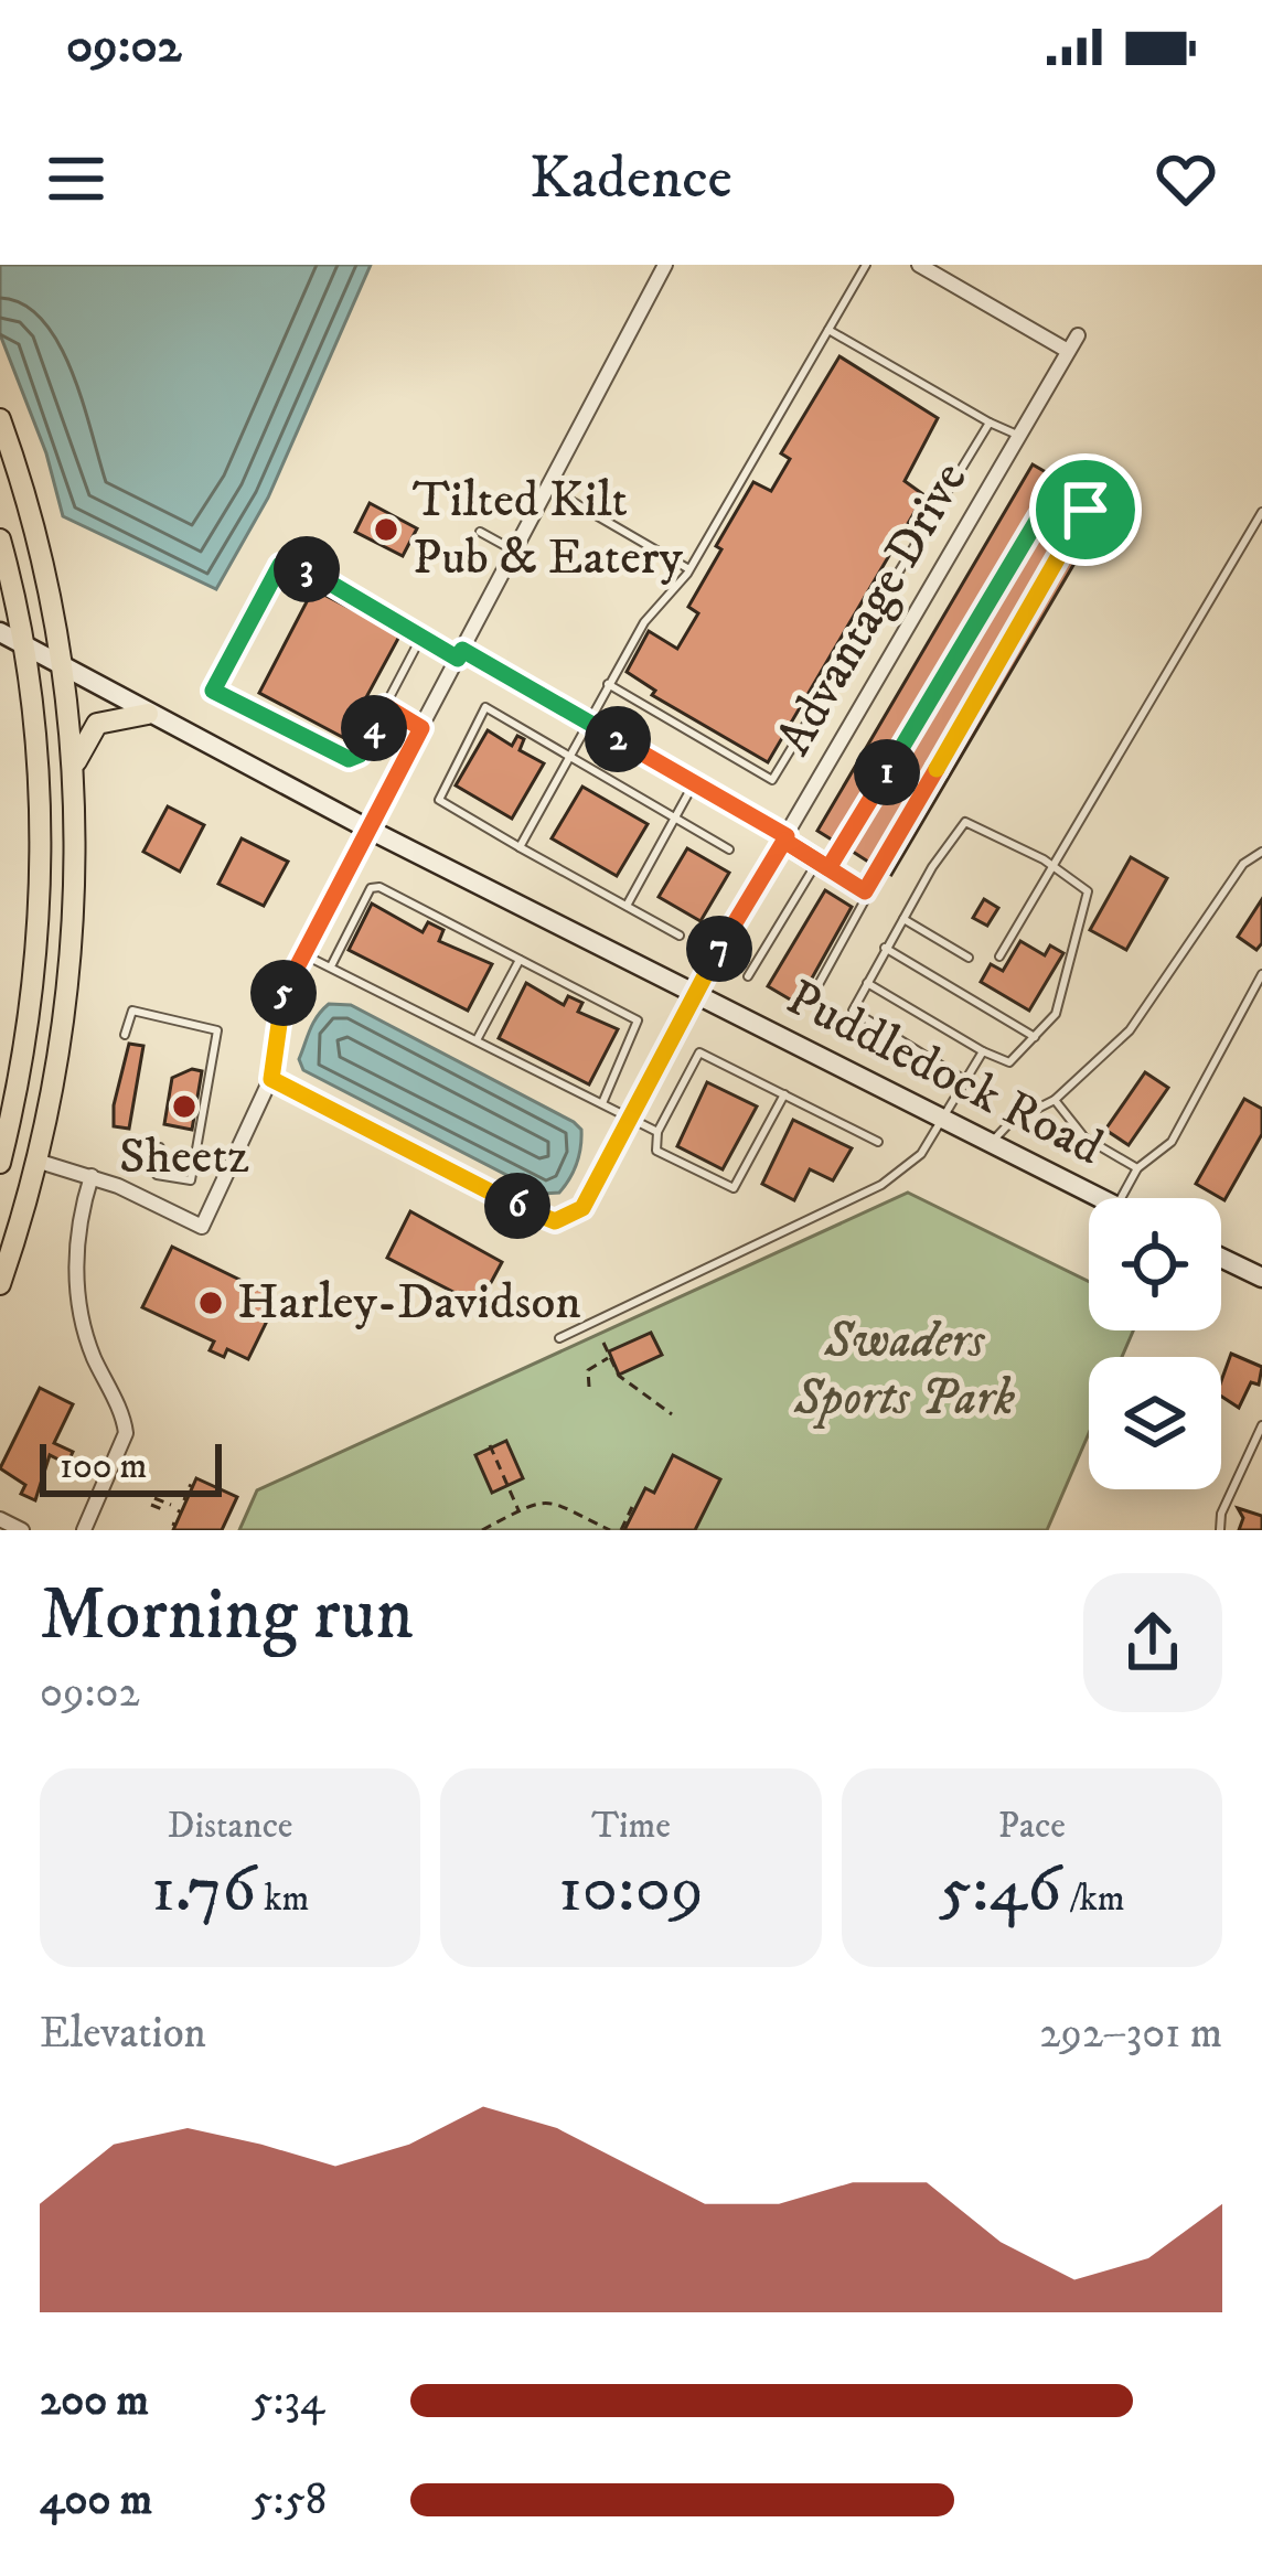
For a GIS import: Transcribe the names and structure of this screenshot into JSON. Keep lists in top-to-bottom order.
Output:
{
  "streets": {
    "main road": ["Puddledock Road"],
    "street": ["Advantage Drive"]
  },
  "crossings": [
    ["Advantage Drive", "Puddledock Road"]
  ],
  "parks": ["Swaders Sports Park"],
  "places": ["Tilted Kilt Pub & Eatery", "Sheetz", "Harley-Davidson"],
  "scale_bar": "100 m",
  "page": {
    "status": "09:02",
    "header": "Kadence",
    "pins": [
      "3",
      "4",
      "2",
      "1",
      "7",
      "5",
      "6"
    ],
    "scale": "100 m",
    "heading": ["Morning run", "09:02"],
    "stats": [
      ["Distance", "1.76 km"],
      ["Time", "10:09"],
      ["Pace", "5:46 /km"]
    ],
    "chart": ["Elevation", "292–301 m"],
    "list": [
      {
        "name": "200 m",
        "note": "5:34"
      },
      {
        "name": "400 m",
        "note": "5:58"
      }
    ]
  }
}
